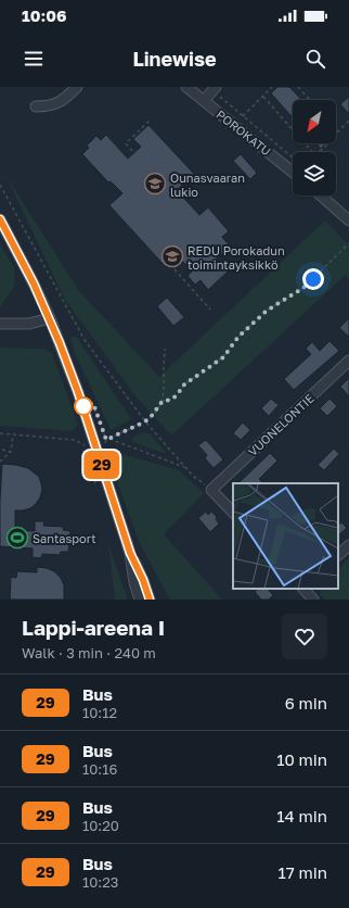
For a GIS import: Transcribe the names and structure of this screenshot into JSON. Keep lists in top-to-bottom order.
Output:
{
  "streets": {
    "street": ["POROKATU", "VUONELONTIE"]
  },
  "places": {
    "school or university": ["Ounasvaaran lukio", "REDU Porokadun toimintayksikkö"],
    "sports": ["Santasport"]
  },
  "lines": ["bus line 29"],
  "north": "bottom left",
  "page": {
    "status": "10:06",
    "header": "Linewise",
    "on_map": "29",
    "heading": ["Lappi-areena I", "Walk · 3 min · 240 m"],
    "list": [
      {
        "mark": "29",
        "name": "Bus",
        "note": "10:12",
        "value": "6 min"
      },
      {
        "mark": "29",
        "name": "Bus",
        "note": "10:16",
        "value": "10 min"
      },
      {
        "mark": "29",
        "name": "Bus",
        "note": "10:20",
        "value": "14 min"
      },
      {
        "mark": "29",
        "name": "Bus",
        "note": "10:23",
        "value": "17 min"
      }
    ]
  }
}
